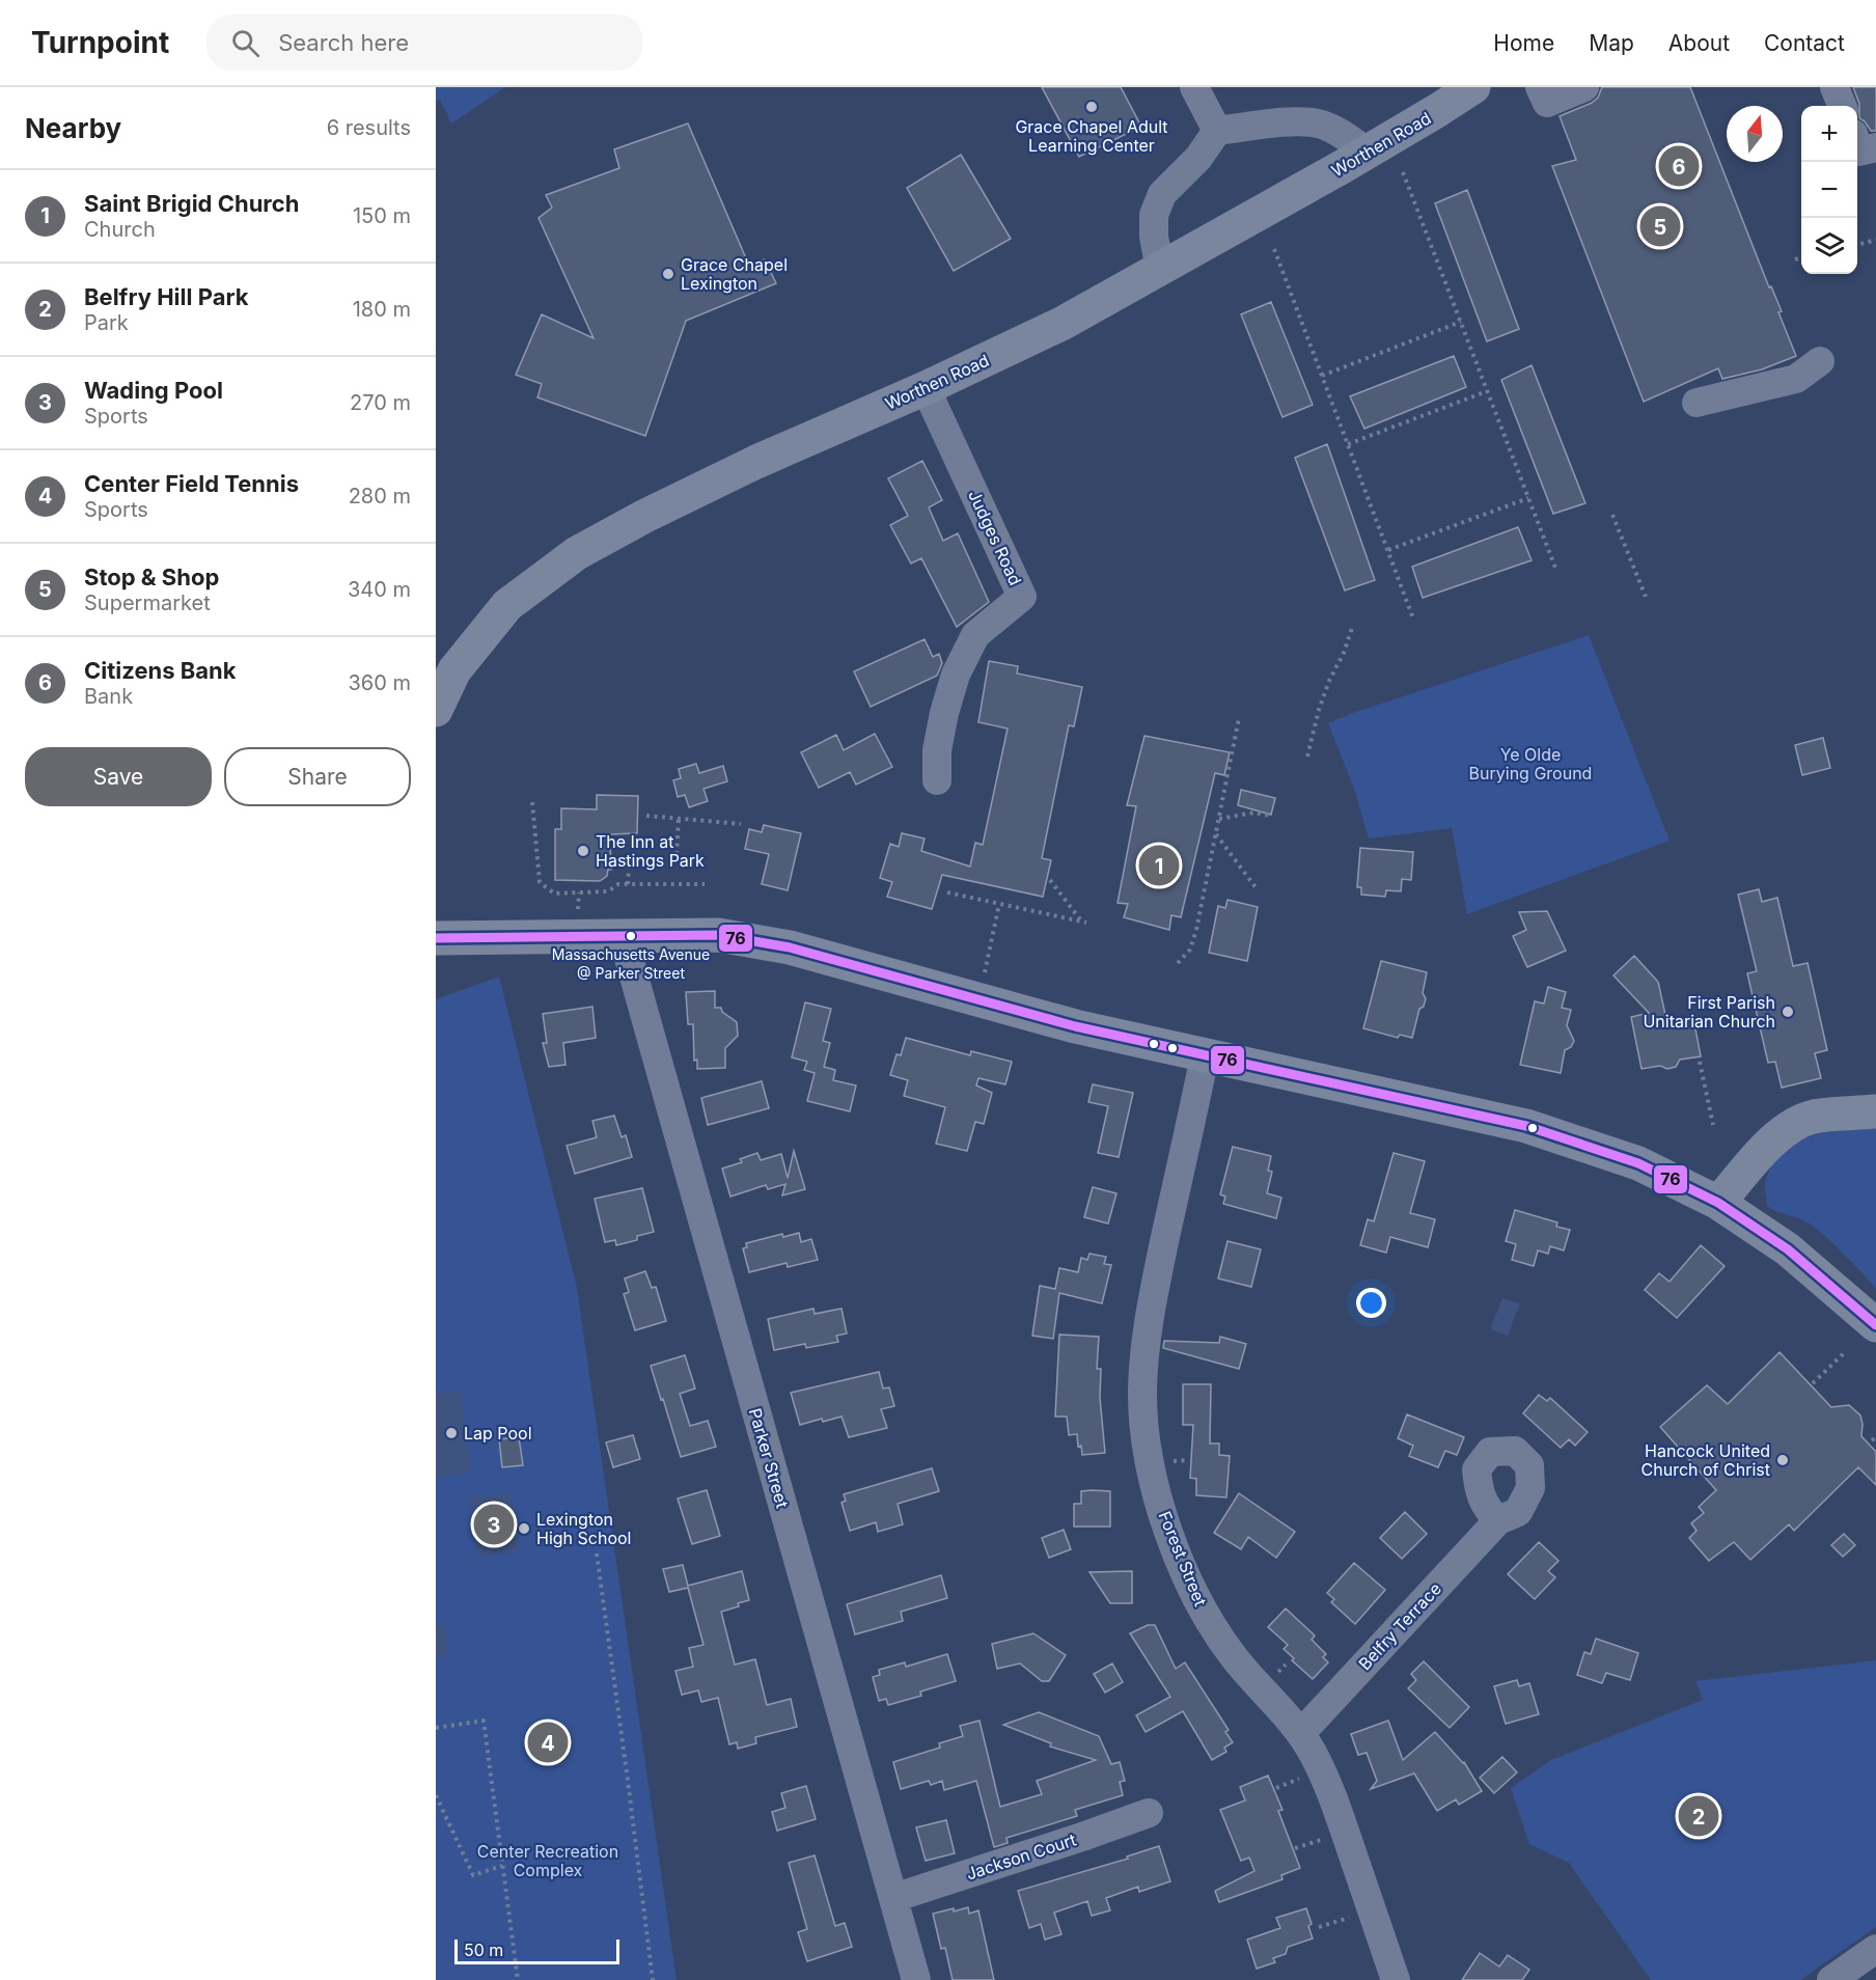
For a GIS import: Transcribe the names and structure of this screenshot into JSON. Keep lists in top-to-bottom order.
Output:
{
  "streets": {
    "main road": ["Worthen Road"],
    "street": [
      "Judges Road",
      "Parker Street",
      "Forest Street",
      "Belfry Terrace",
      "Jackson Court"
    ]
  },
  "crossings": [
    ["Worthen Road", "Judges Road"],
    ["Parker Street", "Jackson Court"],
    ["Forest Street", "Belfry Terrace"]
  ],
  "parks": ["Ye Olde Burying Ground", "Center Recreation Complex"],
  "places": [
    "Grace Chapel Adult Learning Center",
    "Grace Chapel Lexington",
    "The Inn at Hastings Park",
    "Massachusetts Avenue @ Parker Street",
    "First Parish Unitarian Church",
    "Lap Pool",
    "Hancock United Church of Christ",
    "Lexington High School"
  ],
  "lines": ["transit line 76"],
  "scale_bar": "50 m",
  "north": "top",
  "page": {
    "header": "Turnpoint",
    "search": "Search here",
    "nav": [
      "Home",
      "Map",
      "About",
      "Contact"
    ],
    "heading": ["Nearby", "6 results"],
    "map_buttons": ["+", "−"],
    "pins": [
      "6",
      "5",
      "1",
      "3",
      "4",
      "2"
    ],
    "list": [
      {
        "mark": "1",
        "name": "Saint Brigid Church",
        "note": "Church",
        "value": "150 m"
      },
      {
        "mark": "2",
        "name": "Belfry Hill Park",
        "note": "Park",
        "value": "180 m"
      },
      {
        "mark": "3",
        "name": "Wading Pool",
        "note": "Sports",
        "value": "270 m"
      },
      {
        "mark": "4",
        "name": "Center Field Tennis",
        "note": "Sports",
        "value": "280 m"
      },
      {
        "mark": "5",
        "name": "Stop & Shop",
        "note": "Supermarket",
        "value": "340 m"
      },
      {
        "mark": "6",
        "name": "Citizens Bank",
        "note": "Bank",
        "value": "360 m"
      }
    ],
    "buttons": ["Save", "Share"],
    "scale": "50 m"
  }
}
